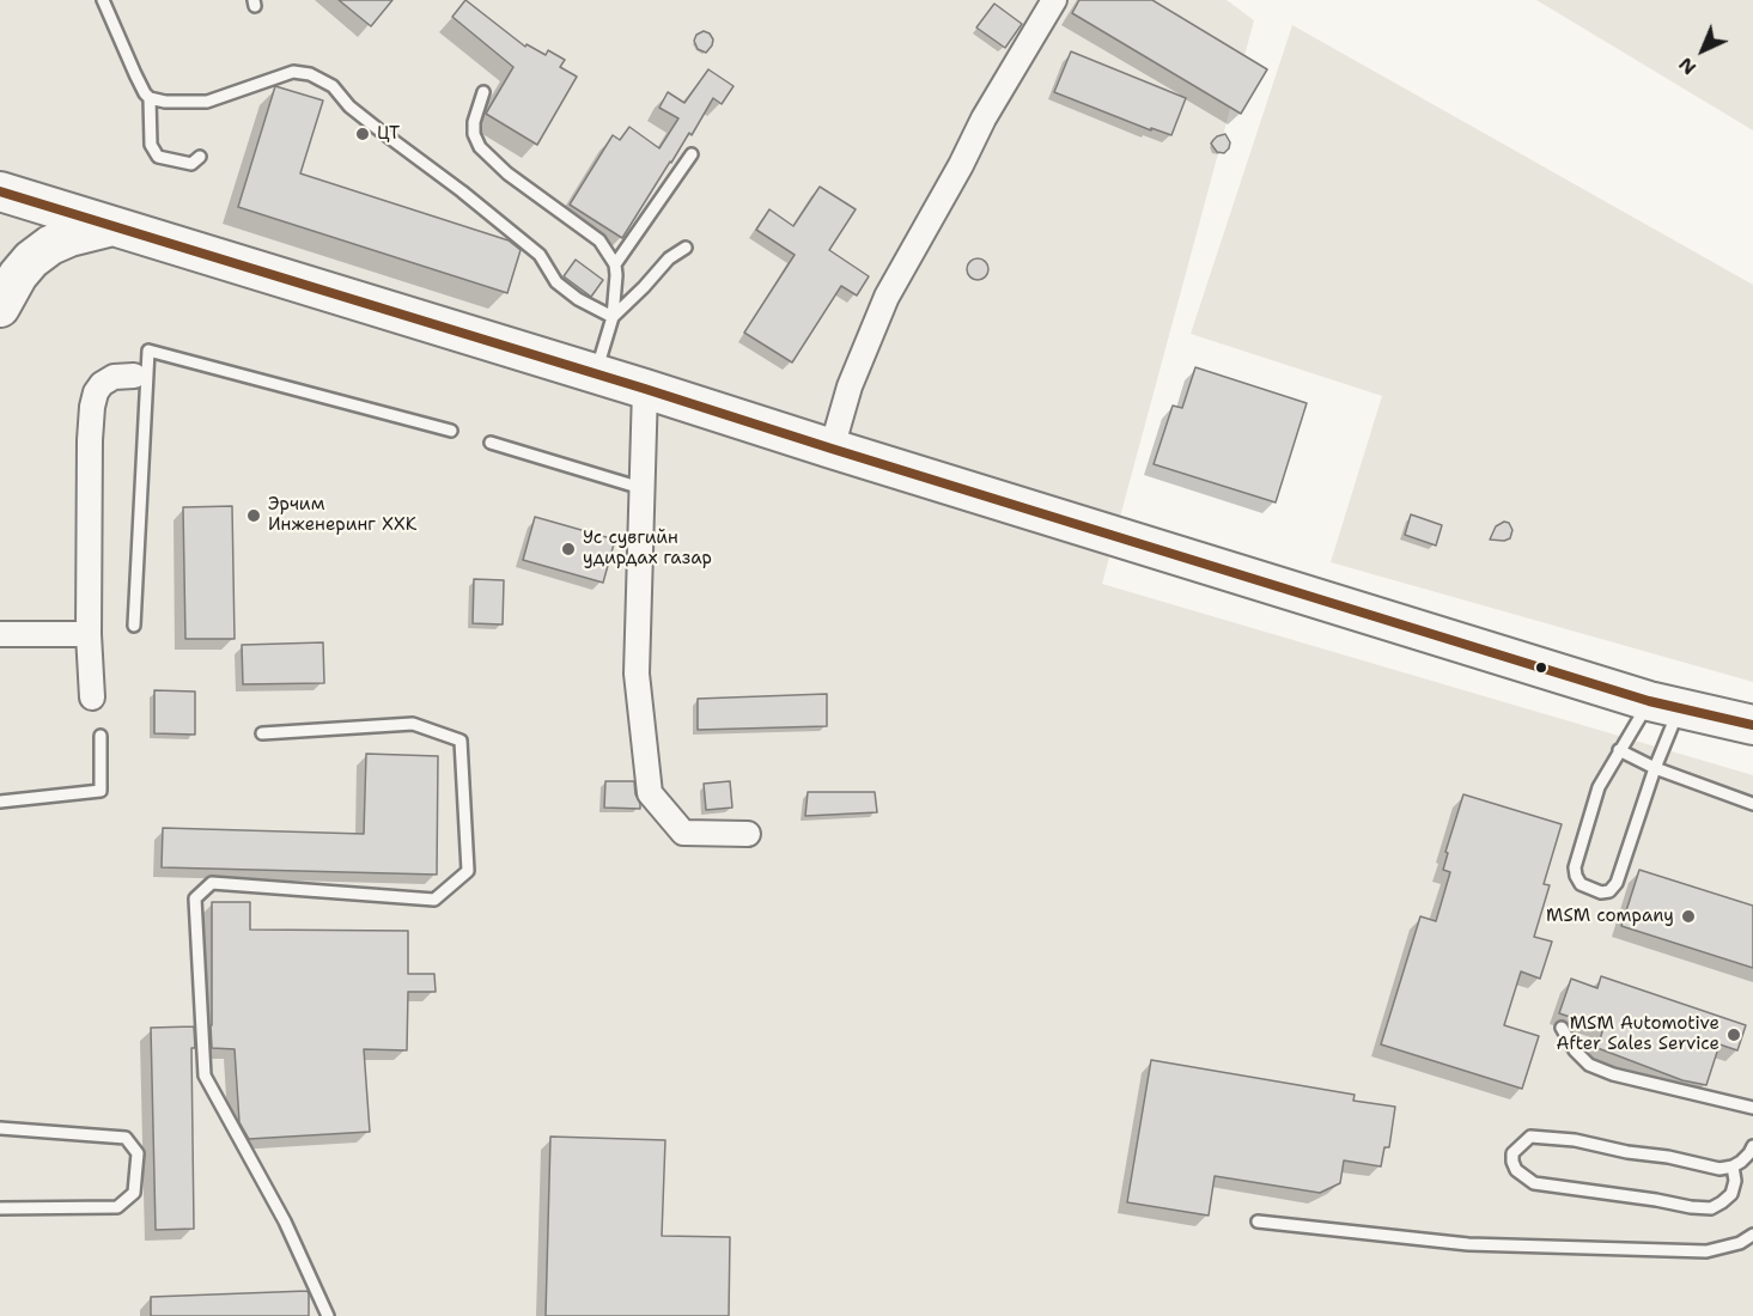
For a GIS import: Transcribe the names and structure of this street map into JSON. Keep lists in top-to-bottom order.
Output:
{
  "places": [
    "ЦТ",
    "Эрчим Инженеринг ХХК",
    "Ус сувгийн удирдах газар",
    "MSM company",
    "MSM Automotive After Sales Service"
  ],
  "north": "bottom left"
}
